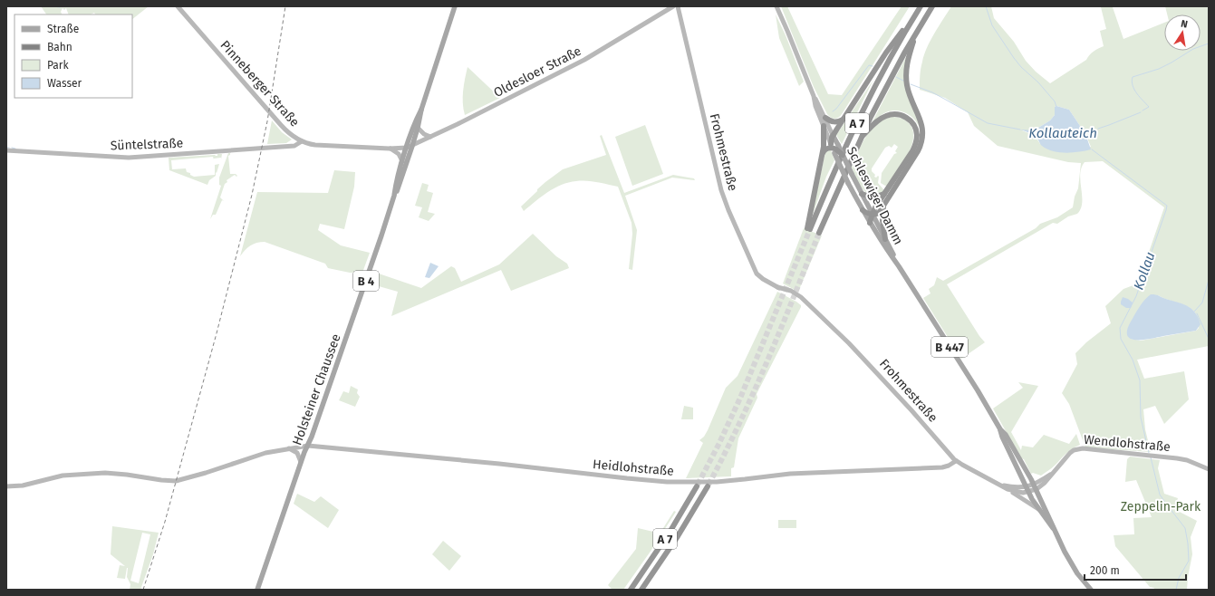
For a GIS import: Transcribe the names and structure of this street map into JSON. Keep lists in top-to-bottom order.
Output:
{
  "streets": {
    "highway": ["A 7"],
    "main road": [
      "Oldesloer Straße",
      "Pinneberger Straße",
      "Süntelstraße",
      "Frohmestraße",
      "Schleswiger Damm",
      "B 4",
      "B 447",
      "Holsteiner Chaussee",
      "Wendlohstraße",
      "Heidlohstraße"
    ]
  },
  "crossings": [
    ["Oldesloer Straße", "Pinneberger Straße"],
    ["Oldesloer Straße", "Holsteiner Chaussee"],
    ["Pinneberger Straße", "Süntelstraße"],
    ["Pinneberger Straße", "Holsteiner Chaussee"],
    ["A 7", "Schleswiger Damm"],
    ["Frohmestraße", "Schleswiger Damm"],
    ["Frohmestraße", "B 447"],
    ["Frohmestraße", "Wendlohstraße"],
    ["Frohmestraße", "Heidlohstraße"],
    ["Schleswiger Damm", "B 447"],
    ["Schleswiger Damm", "Wendlohstraße"],
    ["B 447", "Wendlohstraße"],
    ["Holsteiner Chaussee", "Heidlohstraße"]
  ],
  "water": ["Kollauteich", "Kollau"],
  "parks": ["Zeppelin-Park"],
  "legend": [
    "Straße",
    "Bahn",
    "Park",
    "Wasser"
  ],
  "scale_bar": "200 m",
  "north": "top"
}
